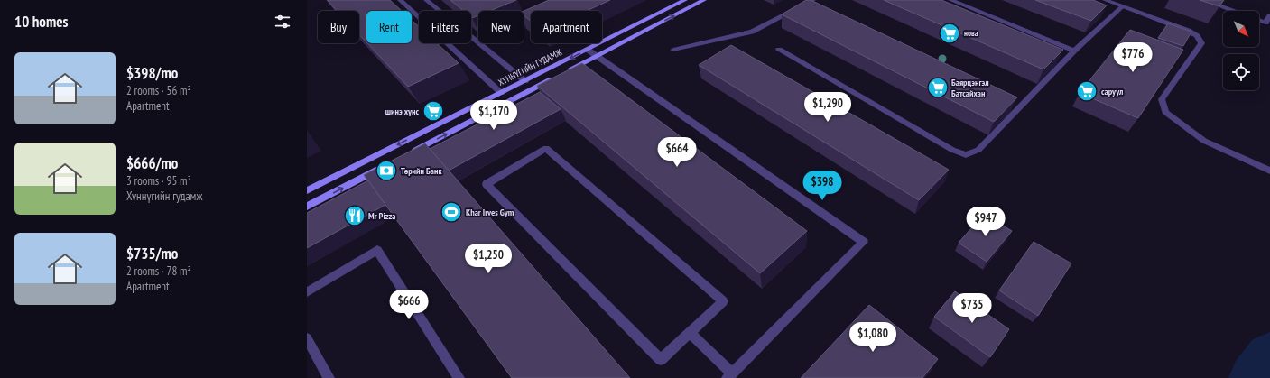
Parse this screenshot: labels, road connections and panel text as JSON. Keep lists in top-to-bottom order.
{
  "streets": {
    "main road": ["ХҮННҮГИЙН ГУДАМЖ"]
  },
  "places": {
    "supermarket": [
      "нова",
      "Баярцэнгэл Батсайхан",
      "саруул",
      "шинэ хүнс"
    ],
    "bank": ["Төрийн Банк"],
    "sports": ["Khar Irves Gym"],
    "restaurant": ["Mr Pizza"]
  },
  "north": "bottom right",
  "page": {
    "heading": "10 homes",
    "chip": [
      "Buy",
      "Rent",
      "Filters",
      "New",
      "Apartment"
    ],
    "price": [
      "$776",
      "$1,290",
      "$1,170",
      "$664",
      "$398",
      "$947",
      "$1,250",
      "$666",
      "$735",
      "$1,080"
    ],
    "list": [
      {
        "name": "$398/mo",
        "note": "2 rooms · 56 m² · Apartment"
      },
      {
        "name": "$666/mo",
        "note": "3 rooms · 95 m² · Хүннүгийн гудамж"
      },
      {
        "name": "$735/mo",
        "note": "2 rooms · 78 m² · Apartment"
      }
    ]
  }
}
